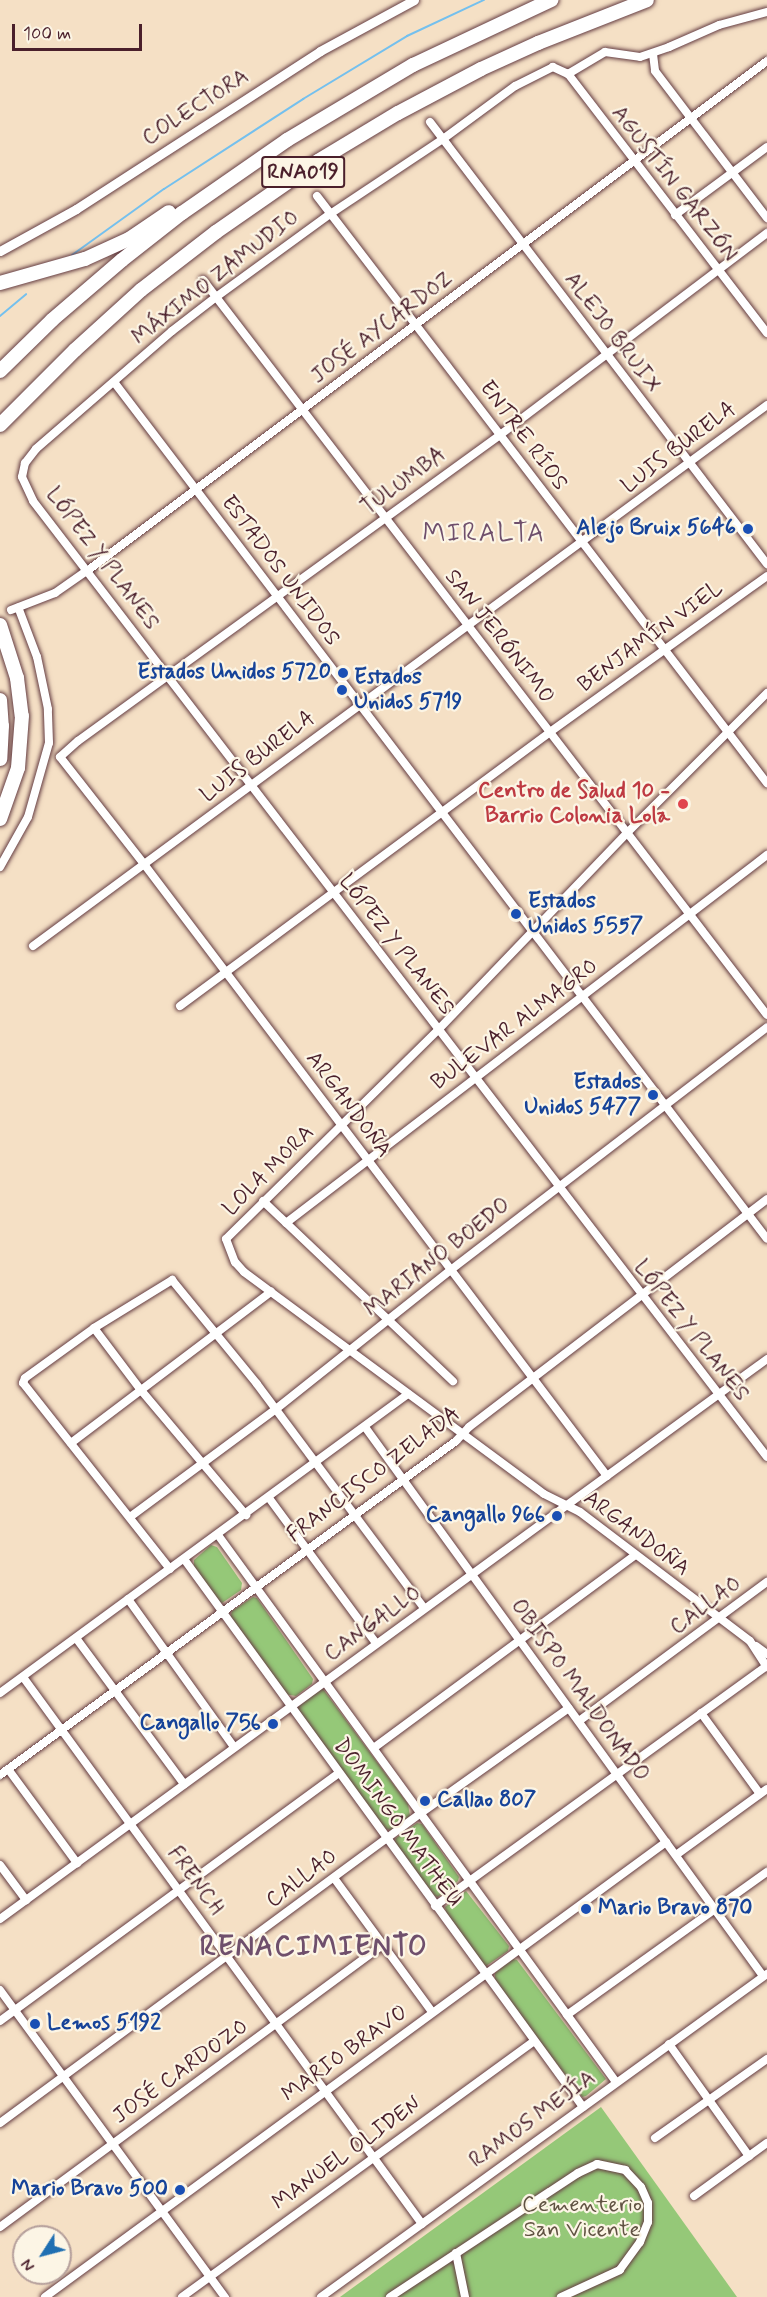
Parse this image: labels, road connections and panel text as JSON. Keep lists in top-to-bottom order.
{
  "streets": {
    "highway": ["RNA019"],
    "street": [
      "COLECTORA",
      "AGUSTÍN GARZÓN",
      "MÁXIMO ZAMUDIO",
      "JOSÉ AYCARDOZ",
      "ALEJO BRUIX",
      "ENTRE RÍOS",
      "LUIS BURELA",
      "TULUMBA",
      "LÓPEZ Y PLANES",
      "ESTADOS UNIDOS",
      "SAN JERÓNIMO",
      "BENJAMÍN VIEL",
      "BULEVAR ALMAGRO",
      "ARGANDOÑA",
      "LOLA MORA",
      "MARIANO BOEDO",
      "FRANCISCO ZELADA",
      "CALLAO",
      "CANGALLO",
      "OBISPO MALDONADO",
      "DOMINGO MATHEU",
      "FRENCH",
      "MARIO BRAVO",
      "JOSÉ CARDOZO",
      "RAMOS MEJÍA",
      "MANUEL OLIDEN"
    ]
  },
  "crossings": [
    ["AGUSTÍN GARZÓN", "MÁXIMO ZAMUDIO"],
    ["AGUSTÍN GARZÓN", "JOSÉ AYCARDOZ"],
    ["AGUSTÍN GARZÓN", "TULUMBA"],
    ["MÁXIMO ZAMUDIO", "ALEJO BRUIX"],
    ["MÁXIMO ZAMUDIO", "ENTRE RÍOS"],
    ["MÁXIMO ZAMUDIO", "LÓPEZ Y PLANES"],
    ["MÁXIMO ZAMUDIO", "ESTADOS UNIDOS"],
    ["MÁXIMO ZAMUDIO", "SAN JERÓNIMO"],
    ["JOSÉ AYCARDOZ", "ALEJO BRUIX"],
    ["JOSÉ AYCARDOZ", "ENTRE RÍOS"],
    ["JOSÉ AYCARDOZ", "LÓPEZ Y PLANES"],
    ["JOSÉ AYCARDOZ", "ESTADOS UNIDOS"],
    ["JOSÉ AYCARDOZ", "SAN JERÓNIMO"],
    ["ALEJO BRUIX", "LUIS BURELA"],
    ["ALEJO BRUIX", "TULUMBA"],
    ["ENTRE RÍOS", "LUIS BURELA"],
    ["ENTRE RÍOS", "TULUMBA"],
    ["ENTRE RÍOS", "BENJAMÍN VIEL"],
    ["ENTRE RÍOS", "LOLA MORA"],
    ["LUIS BURELA", "LÓPEZ Y PLANES"],
    ["LUIS BURELA", "ESTADOS UNIDOS"],
    ["LUIS BURELA", "SAN JERÓNIMO"],
    ["LUIS BURELA", "ARGANDOÑA"],
    ["TULUMBA", "LÓPEZ Y PLANES"],
    ["TULUMBA", "ESTADOS UNIDOS"],
    ["TULUMBA", "SAN JERÓNIMO"],
    ["TULUMBA", "ARGANDOÑA"],
    ["LÓPEZ Y PLANES", "BENJAMÍN VIEL"],
    ["LÓPEZ Y PLANES", "BULEVAR ALMAGRO"],
    ["LÓPEZ Y PLANES", "LOLA MORA"],
    ["LÓPEZ Y PLANES", "MARIANO BOEDO"],
    ["LÓPEZ Y PLANES", "FRANCISCO ZELADA"],
    ["LÓPEZ Y PLANES", "CANGALLO"],
    ["ESTADOS UNIDOS", "BENJAMÍN VIEL"],
    ["ESTADOS UNIDOS", "BULEVAR ALMAGRO"],
    ["ESTADOS UNIDOS", "LOLA MORA"],
    ["ESTADOS UNIDOS", "MARIANO BOEDO"],
    ["ESTADOS UNIDOS", "FRANCISCO ZELADA"],
    ["SAN JERÓNIMO", "BENJAMÍN VIEL"],
    ["SAN JERÓNIMO", "BULEVAR ALMAGRO"],
    ["SAN JERÓNIMO", "LOLA MORA"],
    ["BENJAMÍN VIEL", "ARGANDOÑA"],
    ["BULEVAR ALMAGRO", "ARGANDOÑA"],
    ["ARGANDOÑA", "LOLA MORA"],
    ["ARGANDOÑA", "MARIANO BOEDO"],
    ["ARGANDOÑA", "FRANCISCO ZELADA"],
    ["ARGANDOÑA", "CALLAO"],
    ["ARGANDOÑA", "CANGALLO"],
    ["FRANCISCO ZELADA", "OBISPO MALDONADO"],
    ["FRANCISCO ZELADA", "DOMINGO MATHEU"],
    ["FRANCISCO ZELADA", "FRENCH"],
    ["CALLAO", "OBISPO MALDONADO"],
    ["CALLAO", "DOMINGO MATHEU"],
    ["CALLAO", "FRENCH"],
    ["CANGALLO", "OBISPO MALDONADO"],
    ["CANGALLO", "DOMINGO MATHEU"],
    ["CANGALLO", "FRENCH"],
    ["OBISPO MALDONADO", "MARIO BRAVO"],
    ["OBISPO MALDONADO", "RAMOS MEJÍA"],
    ["DOMINGO MATHEU", "MARIO BRAVO"],
    ["DOMINGO MATHEU", "RAMOS MEJÍA"],
    ["DOMINGO MATHEU", "MANUEL OLIDEN"],
    ["FRENCH", "MARIO BRAVO"],
    ["FRENCH", "JOSÉ CARDOZO"],
    ["FRENCH", "RAMOS MEJÍA"],
    ["FRENCH", "MANUEL OLIDEN"]
  ],
  "districts": ["MIRALTA", "RENACIMIENTO"],
  "parks": ["Cementerio San Vicente"],
  "places": [
    "Alejo Bruix 5646",
    "Estados Unidos 5720",
    "Estados Unidos 5719",
    "Centro de Salud 10 - Barrio Colonia Lola",
    "Estados Unidos 5557",
    "Estados Unidos 5477",
    "Cangallo 966",
    "Cangallo 756",
    "Callao 807",
    "Mario Bravo 870",
    "Lemos 5192",
    "Mario Bravo 500"
  ],
  "scale_bar": "100 m",
  "north": "bottom left"
}
